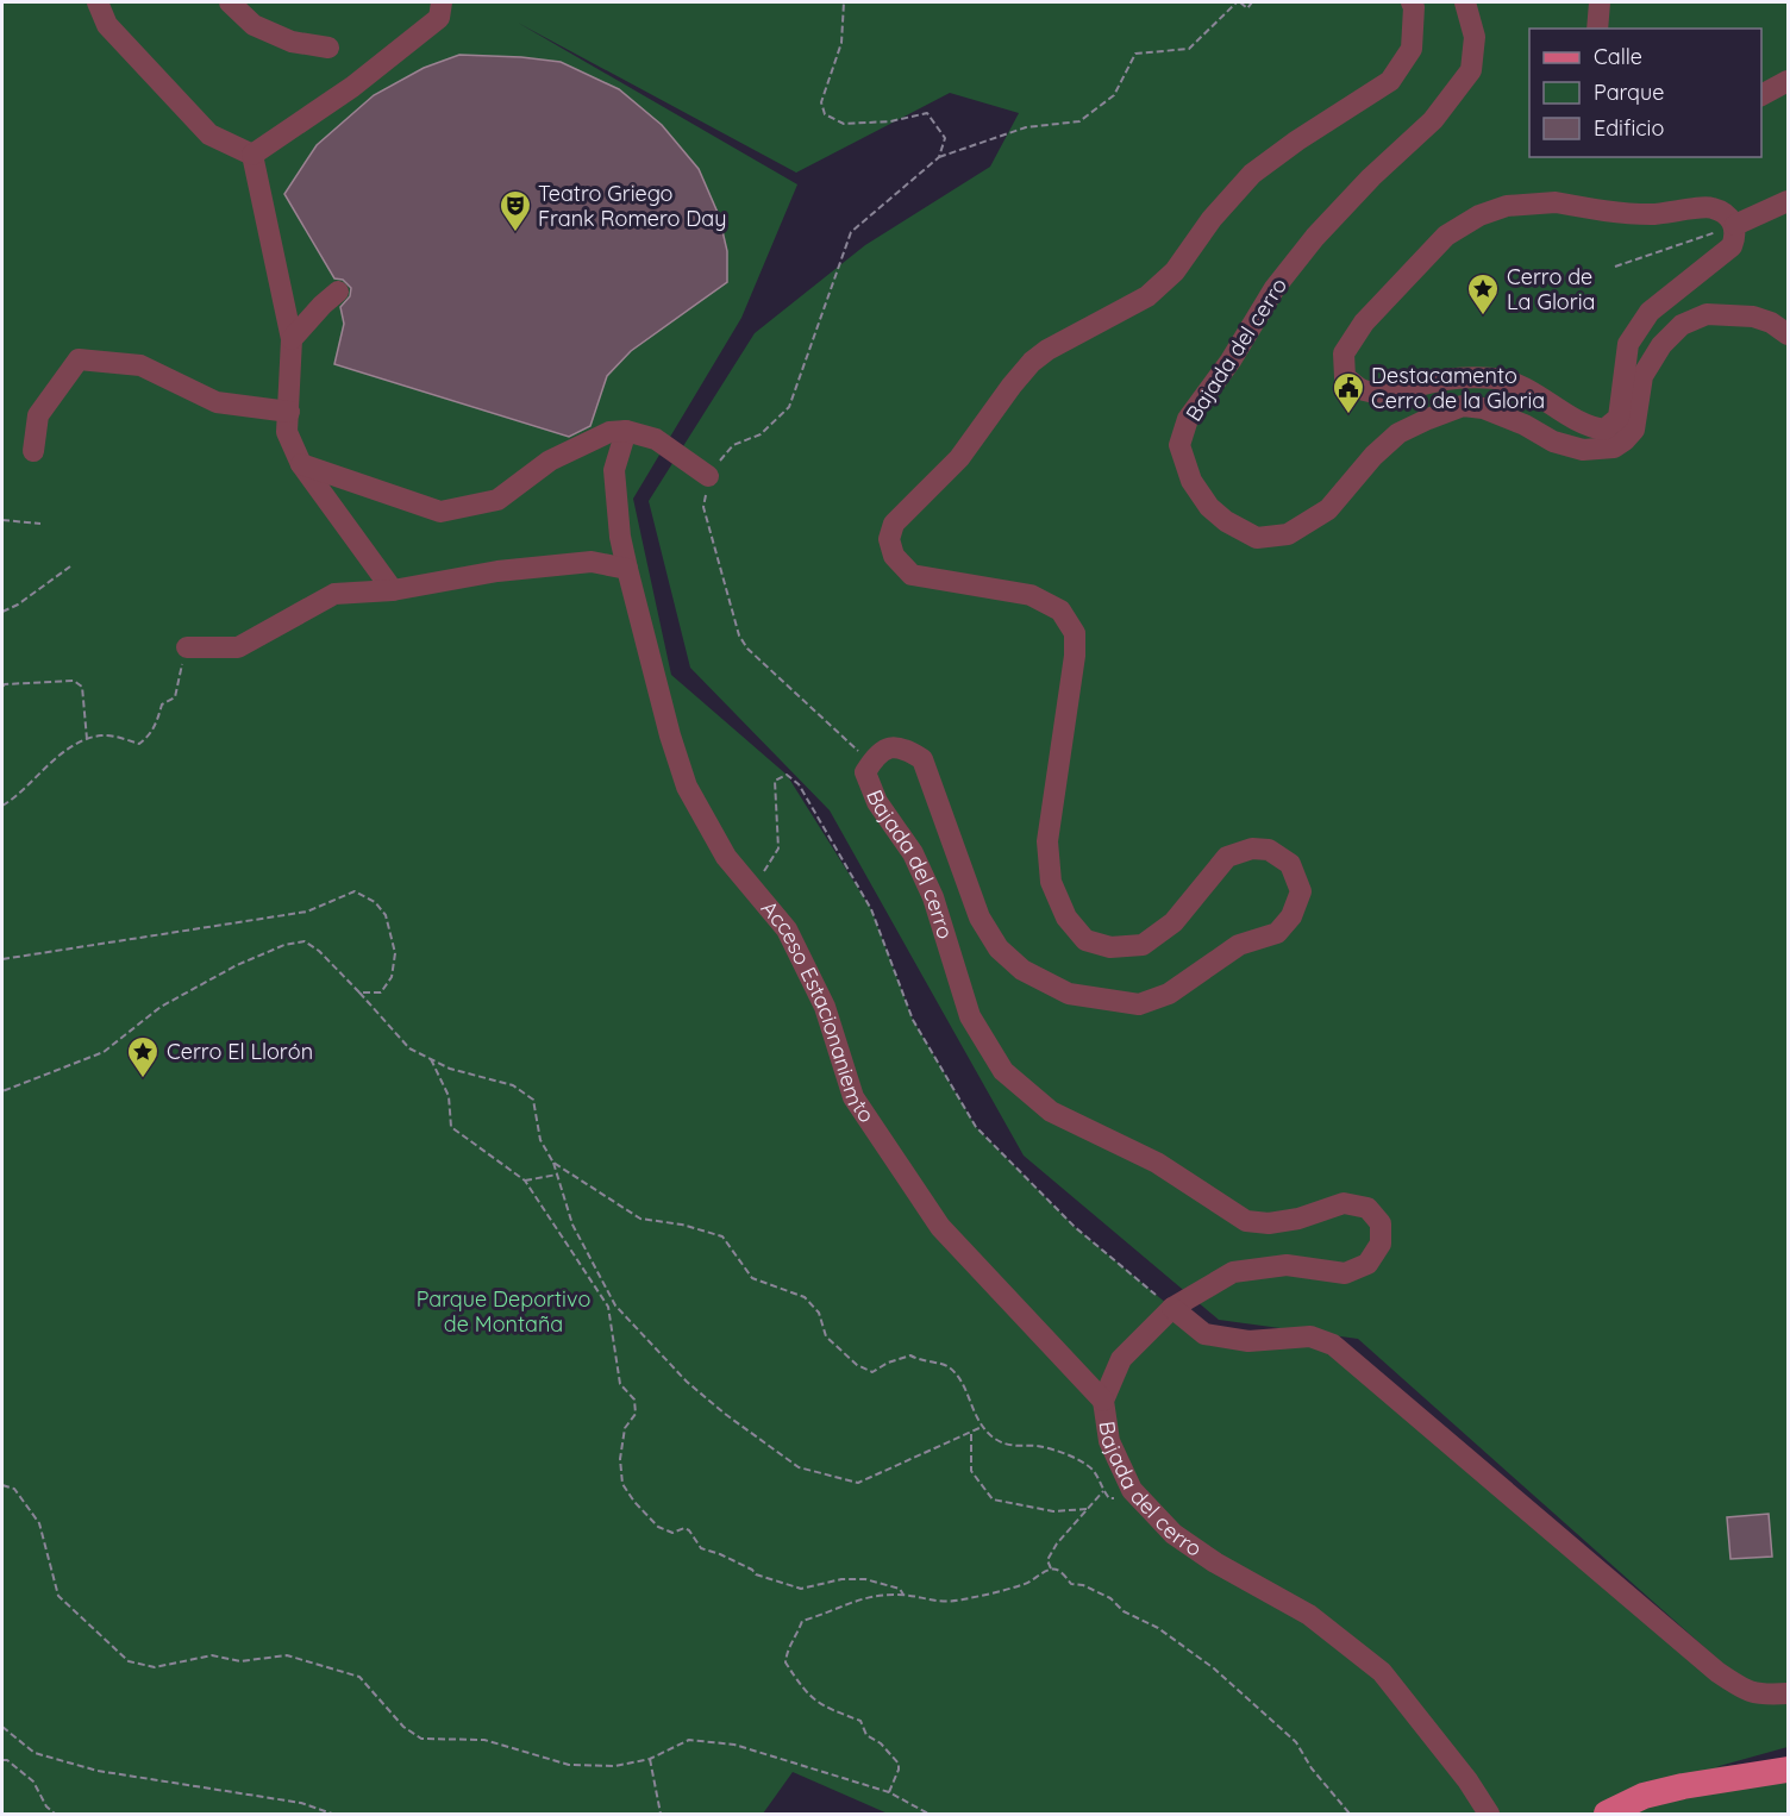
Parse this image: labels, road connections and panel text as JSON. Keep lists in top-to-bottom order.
{
  "streets": {
    "street": ["Bajada del cerro", "Acceso Estacionaniemto"]
  },
  "crossings": [
    ["Bajada del cerro", "Acceso Estacionaniemto"]
  ],
  "parks": ["Parque Deportivo de Montaña"],
  "places": {
    "theatre": ["Teatro Griego Frank Romero Day"],
    "place": ["Cerro de La Gloria", "Cerro El Llorón"],
    "public building": ["Destacamento Cerro de la Gloria"]
  },
  "legend": ["Calle", "Parque", "Edificio"]
}
